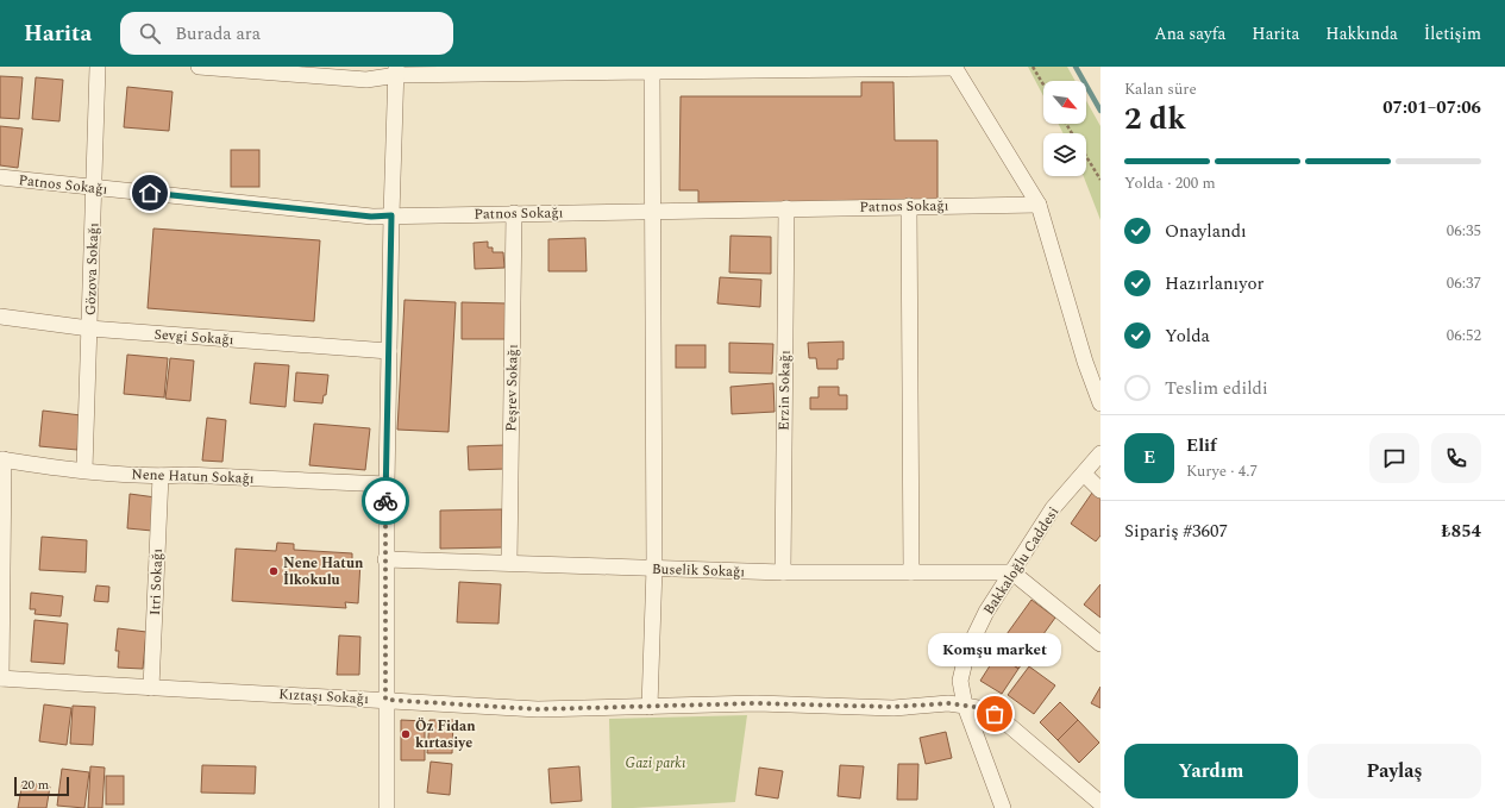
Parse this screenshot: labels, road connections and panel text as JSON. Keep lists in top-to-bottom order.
{
  "streets": {
    "street": [
      "Patnos Sokağı",
      "Gözova Sokağı",
      "Sevgi Sokağı",
      "Peşrev Sokağı",
      "Erzin Sokağı",
      "Nene Hatun Sokağı",
      "Bakkaloğlu Caddesi",
      "Buselik Sokağı",
      "Itri Sokağı",
      "Kıztaşı Sokağı"
    ]
  },
  "crossings": [
    ["Patnos Sokağı", "Gözova Sokağı"],
    ["Patnos Sokağı", "Peşrev Sokağı"],
    ["Patnos Sokağı", "Erzin Sokağı"],
    ["Gözova Sokağı", "Sevgi Sokağı"],
    ["Gözova Sokağı", "Nene Hatun Sokağı"],
    ["Peşrev Sokağı", "Buselik Sokağı"],
    ["Erzin Sokağı", "Buselik Sokağı"],
    ["Nene Hatun Sokağı", "Itri Sokağı"],
    ["Bakkaloğlu Caddesi", "Buselik Sokağı"],
    ["Bakkaloğlu Caddesi", "Kıztaşı Sokağı"],
    ["Itri Sokağı", "Kıztaşı Sokağı"]
  ],
  "parks": ["Gazi parkı"],
  "places": ["Nene Hatun İlkokulu", "Komşu market", "Öz Fidan kırtasiye"],
  "scale_bar": "20 m",
  "north": "bottom right",
  "page": {
    "header": "Harita",
    "search": "Burada ara",
    "nav": [
      "Ana sayfa",
      "Harita",
      "Hakkında",
      "İletişim"
    ],
    "heading": ["2 dk", "Kalan süre", "07:01–07:06"],
    "panel": [
      "Elif",
      "Kurye · 4.7",
      "Sipariş #3607",
      "₺854"
    ],
    "bar": "Yolda · 200 m",
    "list": [
      ["Onaylandı", "06:35"],
      ["Hazırlanıyor", "06:37"],
      ["Yolda", "06:52"],
      "Teslim edildi"
    ],
    "round": "E",
    "bubble": "Komşu market",
    "buttons": ["Yardım", "Paylaş"],
    "scale": "20 m"
  }
}
